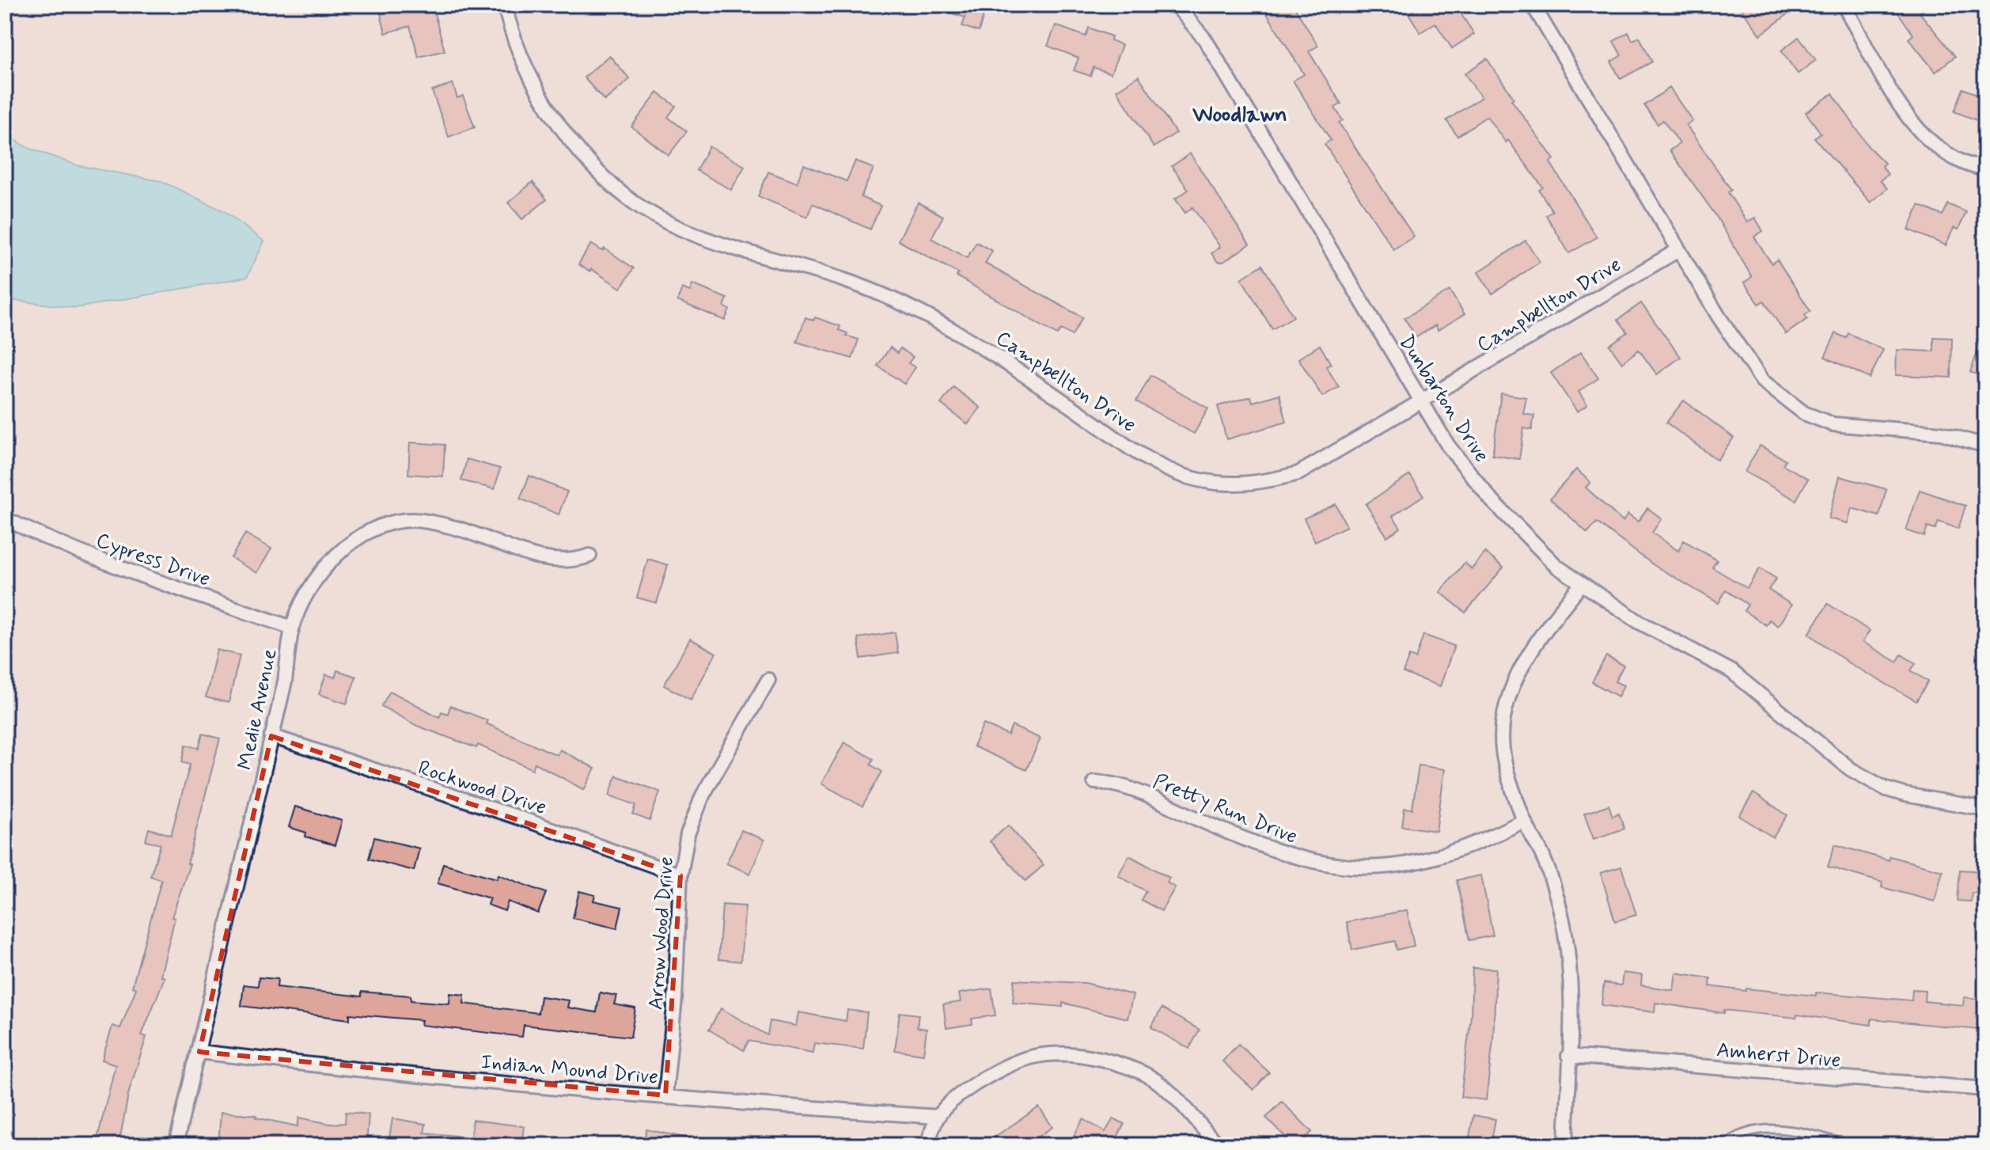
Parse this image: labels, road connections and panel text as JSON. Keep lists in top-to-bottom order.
{
  "streets": {
    "street": [
      "Campbellton Drive",
      "Dunbarton Drive",
      "Cypress Drive",
      "Medie Avenue",
      "Rockwood Drive",
      "Pretty Run Drive",
      "Arrow Wood Drive",
      "Amherst Drive",
      "Indian Mound Drive"
    ]
  },
  "crossings": [
    ["Campbellton Drive", "Dunbarton Drive"],
    ["Cypress Drive", "Medie Avenue"],
    ["Medie Avenue", "Rockwood Drive"],
    ["Medie Avenue", "Indian Mound Drive"],
    ["Rockwood Drive", "Arrow Wood Drive"],
    ["Arrow Wood Drive", "Indian Mound Drive"]
  ],
  "districts": ["Woodlawn"]
}
